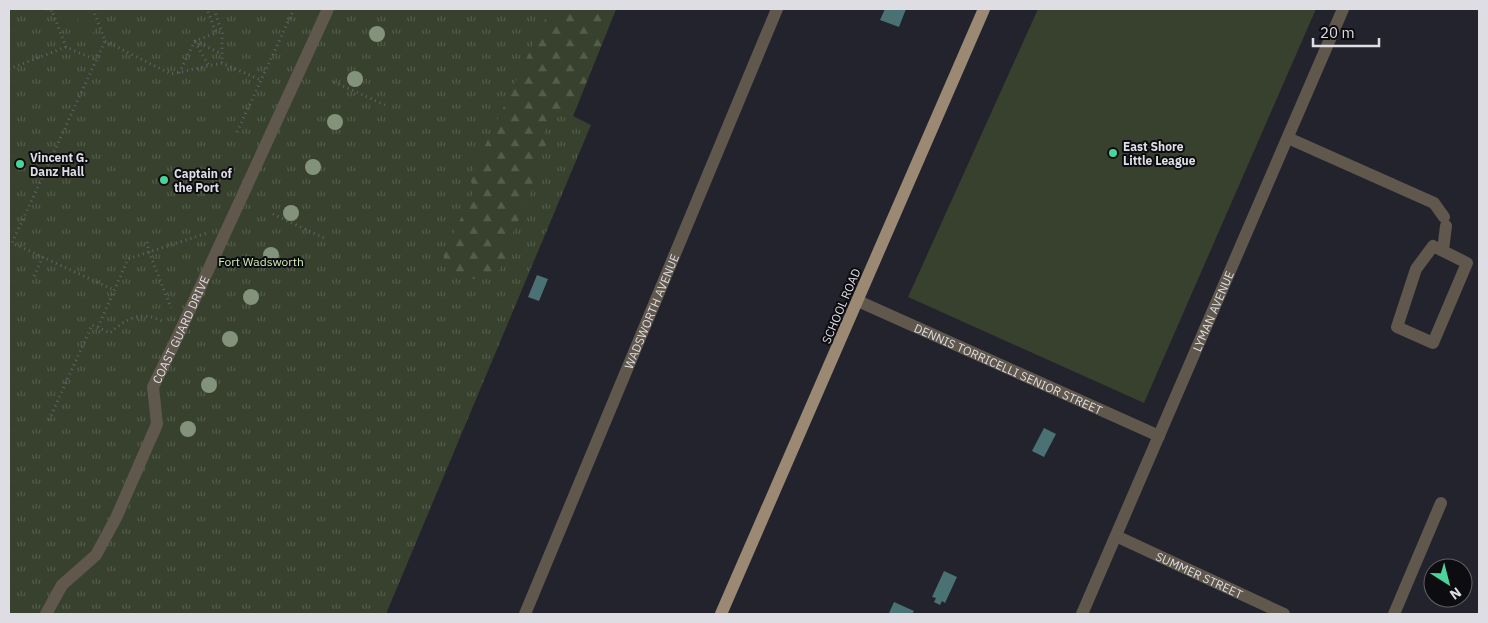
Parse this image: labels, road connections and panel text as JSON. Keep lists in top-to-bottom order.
{
  "streets": {
    "main road": ["SCHOOL ROAD"],
    "street": [
      "WADSWORTH AVENUE",
      "LYMAN AVENUE",
      "COAST GUARD DRIVE",
      "DENNIS TORRICELLI SENIOR STREET",
      "SUMMER STREET"
    ]
  },
  "crossings": [
    ["SCHOOL ROAD", "DENNIS TORRICELLI SENIOR STREET"],
    ["LYMAN AVENUE", "DENNIS TORRICELLI SENIOR STREET"],
    ["LYMAN AVENUE", "SUMMER STREET"]
  ],
  "parks": ["Fort Wadsworth"],
  "places": ["East Shore Little League", "Vincent G. Danz Hall", "Captain of the Port"],
  "scale_bar": "20 m",
  "north": "bottom right"
}
